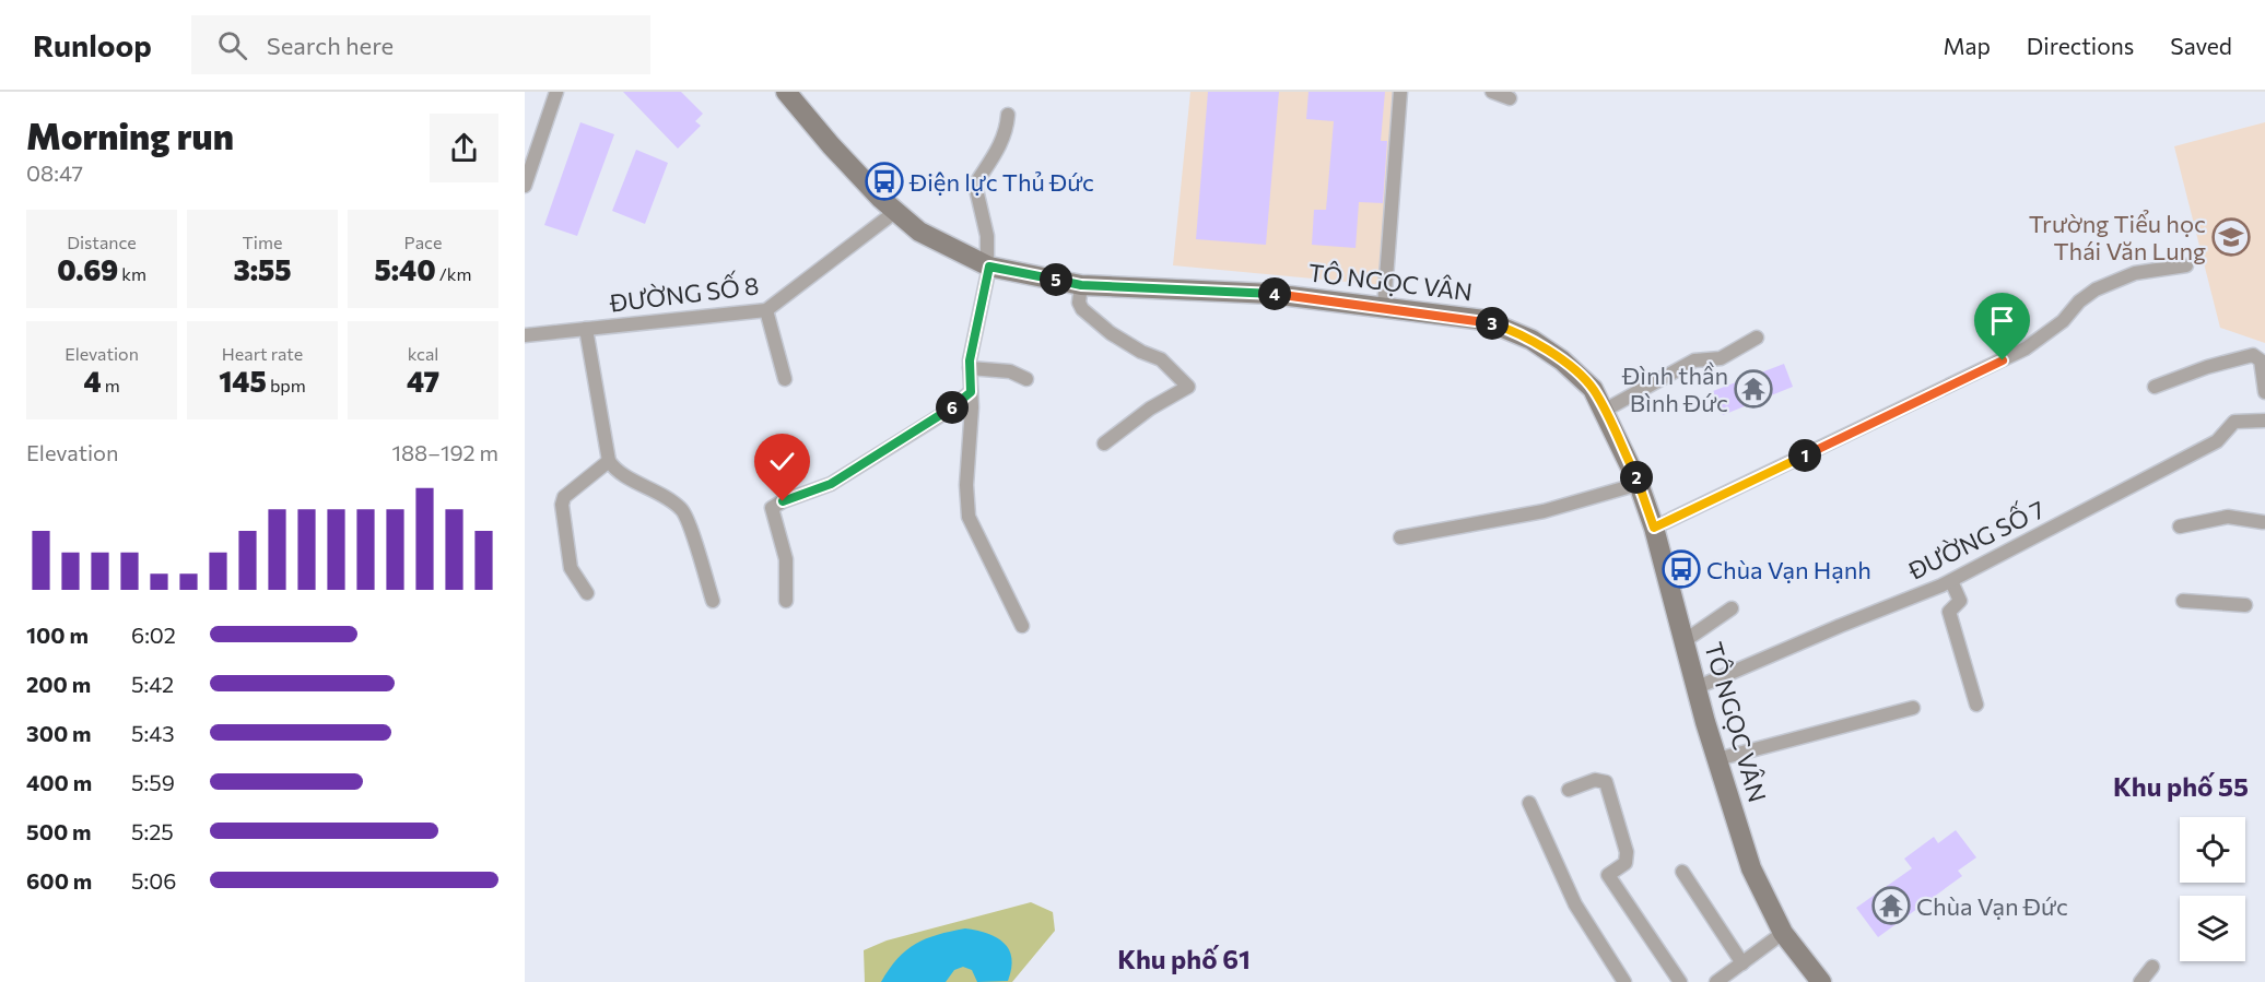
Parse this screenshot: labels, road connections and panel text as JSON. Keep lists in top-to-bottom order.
{
  "streets": {
    "main road": ["TÔ NGỌC VÂN"],
    "street": ["ĐƯỜNG SỐ 8", "ĐƯỜNG SỐ 7"]
  },
  "crossings": [
    ["TÔ NGỌC VÂN", "ĐƯỜNG SỐ 8"],
    ["TÔ NGỌC VÂN", "ĐƯỜNG SỐ 7"]
  ],
  "districts": ["Khu phố 55", "Khu phố 61"],
  "places": {
    "bus stop": ["Điện lực Thủ Đức", "Chùa Vạn Hạnh"],
    "school or university": ["Trường Tiểu học Thái Văn Lung"],
    "temple": ["Đình thần Bình Đức", "Chùa Vạn Đức"]
  },
  "page": {
    "header": "Runloop",
    "search": "Search here",
    "nav": ["Map", "Directions", "Saved"],
    "heading": ["Morning run", "08:47"],
    "stats": [
      ["Distance", "0.69 km"],
      ["Time", "3:55"],
      ["Pace", "5:40 /km"],
      ["Elevation", "4 m"],
      ["Heart rate", "145 bpm"],
      ["kcal", "47"]
    ],
    "pins": [
      "5",
      "4",
      "3",
      "6",
      "1",
      "2"
    ],
    "chart": ["Elevation", "188–192 m"],
    "list": [
      {
        "name": "100 m",
        "note": "6:02"
      },
      {
        "name": "200 m",
        "note": "5:42"
      },
      {
        "name": "300 m",
        "note": "5:43"
      },
      {
        "name": "400 m",
        "note": "5:59"
      },
      {
        "name": "500 m",
        "note": "5:25"
      },
      {
        "name": "600 m",
        "note": "5:06"
      }
    ]
  }
}
